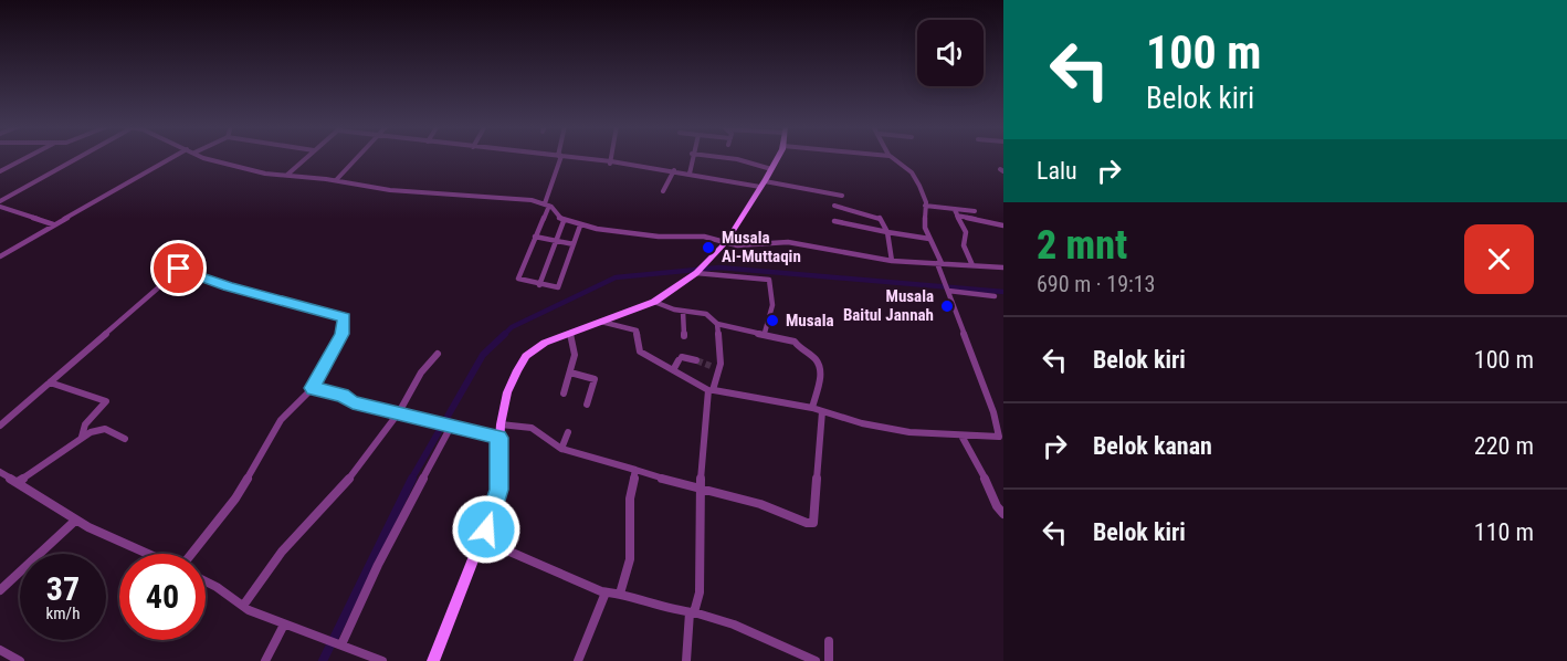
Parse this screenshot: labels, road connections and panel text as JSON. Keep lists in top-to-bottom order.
{
  "places": ["Musala Al-Muttaqin", "Musala Baitul Jannah", "Musala"],
  "page": {
    "turn": ["100 m", "Belok kiri"],
    "then": "Lalu",
    "heading": ["2 mnt", "690 m · 19:13"],
    "list": [
      {
        "name": "Belok kiri",
        "value": "100 m"
      },
      {
        "name": "Belok kanan",
        "value": "220 m"
      },
      {
        "name": "Belok kiri",
        "value": "110 m"
      }
    ],
    "speed": "37 km/h",
    "limit": "40"
  }
}
